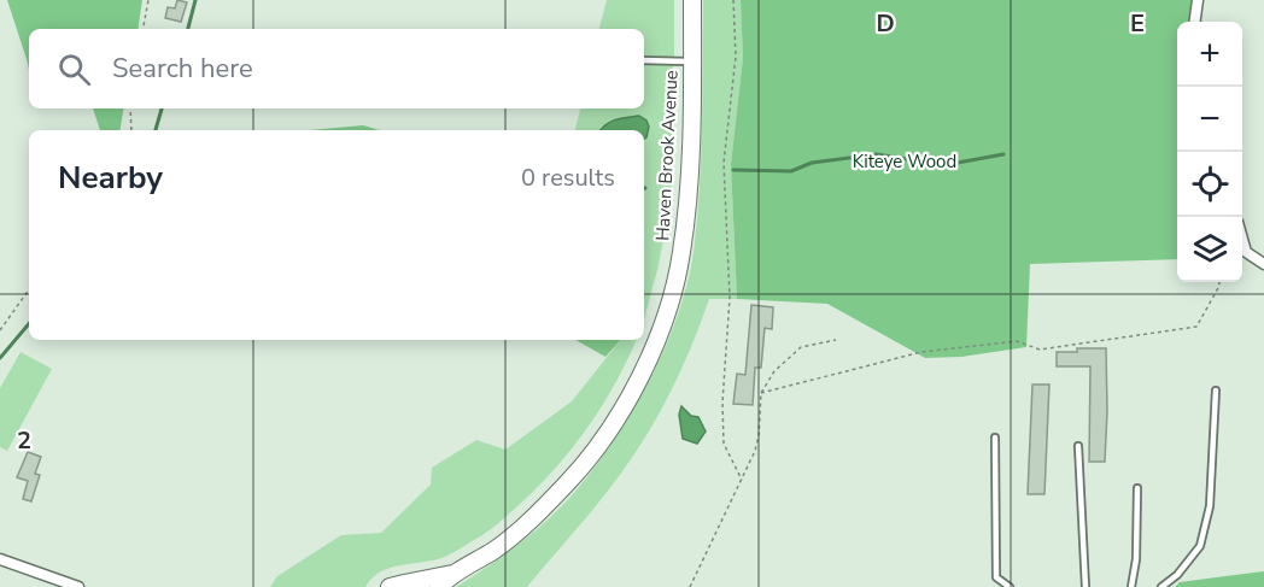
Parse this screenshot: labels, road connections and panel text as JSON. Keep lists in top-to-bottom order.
{
  "streets": {
    "main road": ["Haven Brook Avenue"]
  },
  "parks": ["Kiteye Wood"],
  "page": {
    "map_buttons": ["+", "−"],
    "search": "Search here",
    "heading": ["Nearby", "0 results"]
  },
  "grid": {
    "columns": ["D", "E"],
    "rows": ["2"]
  }
}
